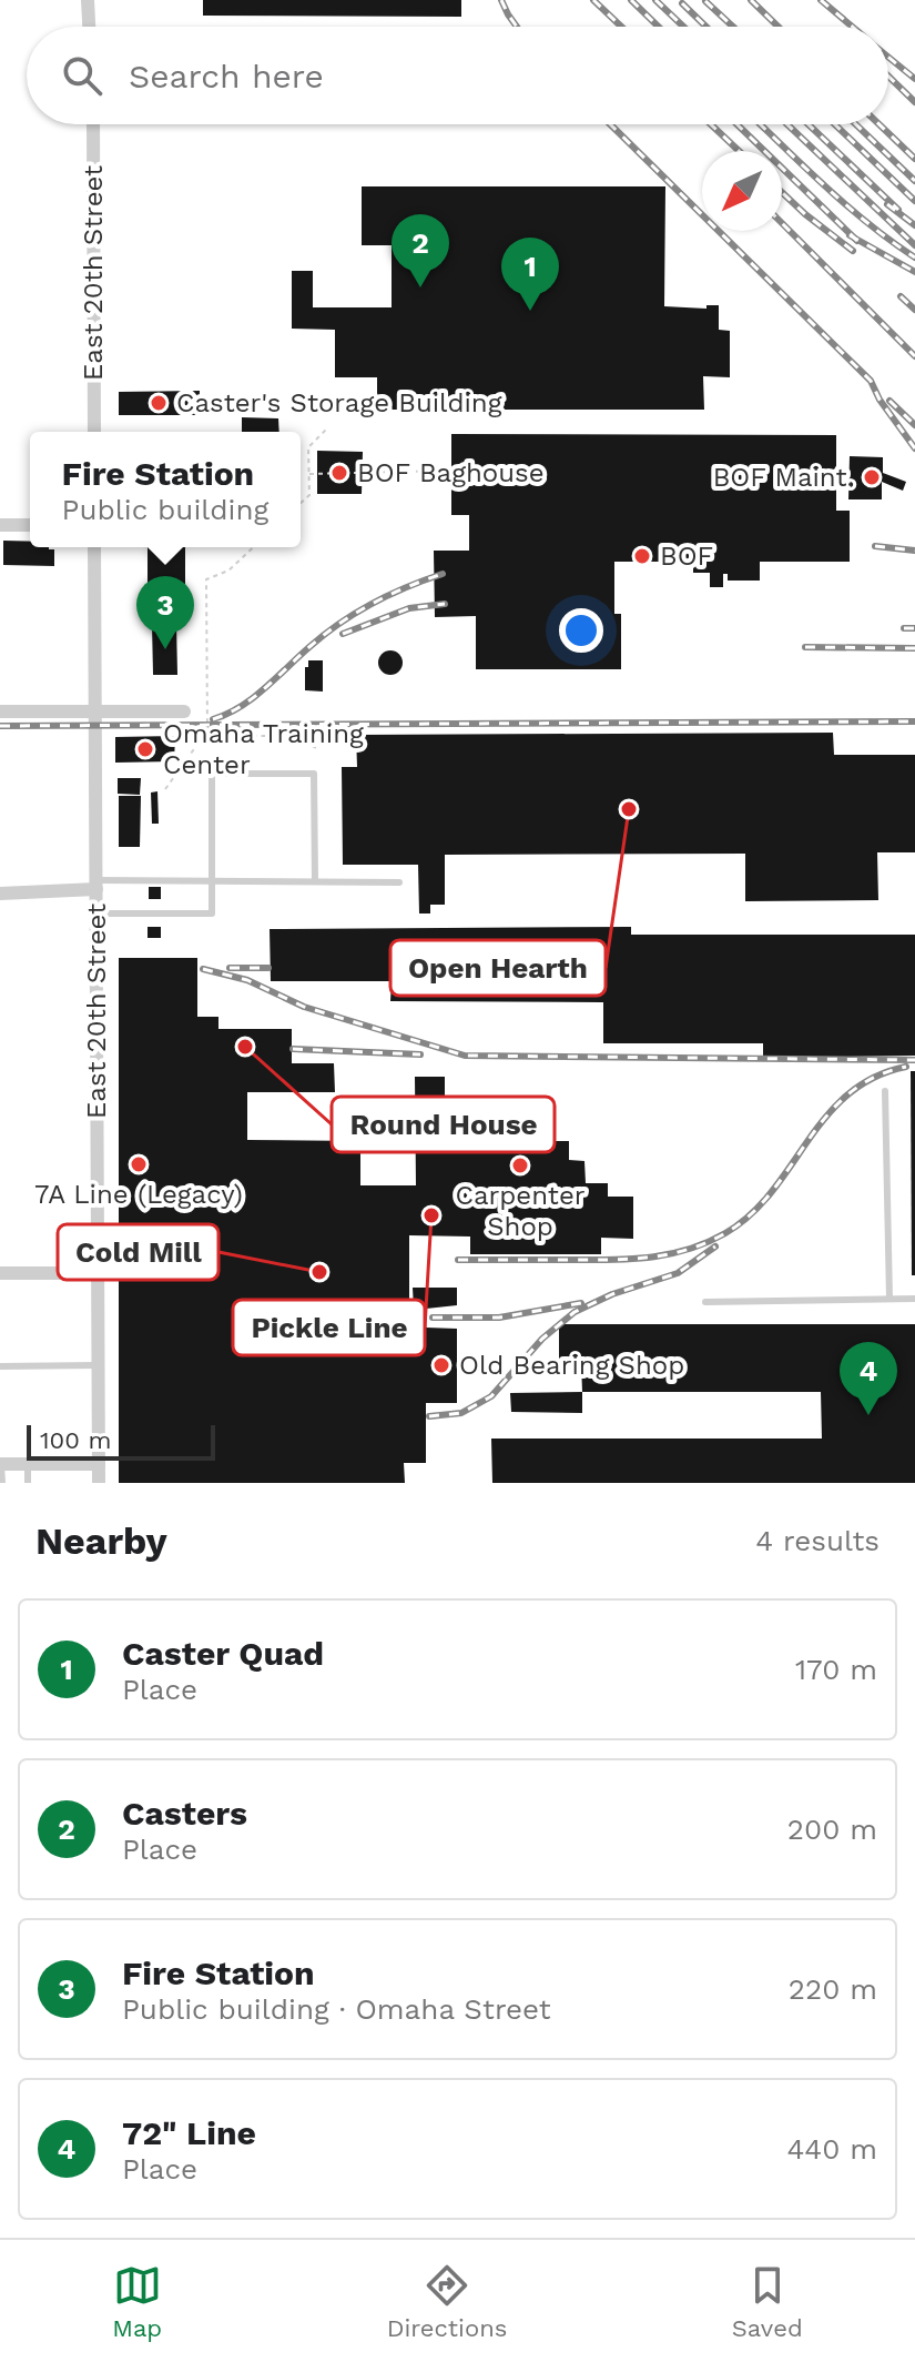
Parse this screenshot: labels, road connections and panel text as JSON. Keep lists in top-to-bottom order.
{
  "streets": {
    "street": ["East 20th Street"]
  },
  "places": [
    "Caster's Storage Building",
    "BOF Baghouse",
    "BOF Maint.",
    "BOF",
    "Omaha Training Center",
    "Open Hearth",
    "Round House",
    "7A Line (Legacy)",
    "Carpenter Shop",
    "Pickle Line",
    "Cold Mill",
    "Old Bearing Shop"
  ],
  "scale_bar": "100 m",
  "north": "bottom left",
  "page": {
    "search": "Search here",
    "pins": [
      "2",
      "1",
      "3",
      "4"
    ],
    "popup": ["Fire Station", "Public building"],
    "scale": "100 m",
    "heading": ["Nearby", "4 results"],
    "list": [
      {
        "mark": "1",
        "name": "Caster Quad",
        "note": "Place",
        "value": "170 m"
      },
      {
        "mark": "2",
        "name": "Casters",
        "note": "Place",
        "value": "200 m"
      },
      {
        "mark": "3",
        "name": "Fire Station",
        "note": "Public building · Omaha Street",
        "value": "220 m"
      },
      {
        "mark": "4",
        "name": "72\" Line",
        "note": "Place",
        "value": "440 m"
      }
    ],
    "nav": ["Map", "Directions", "Saved"]
  }
}
